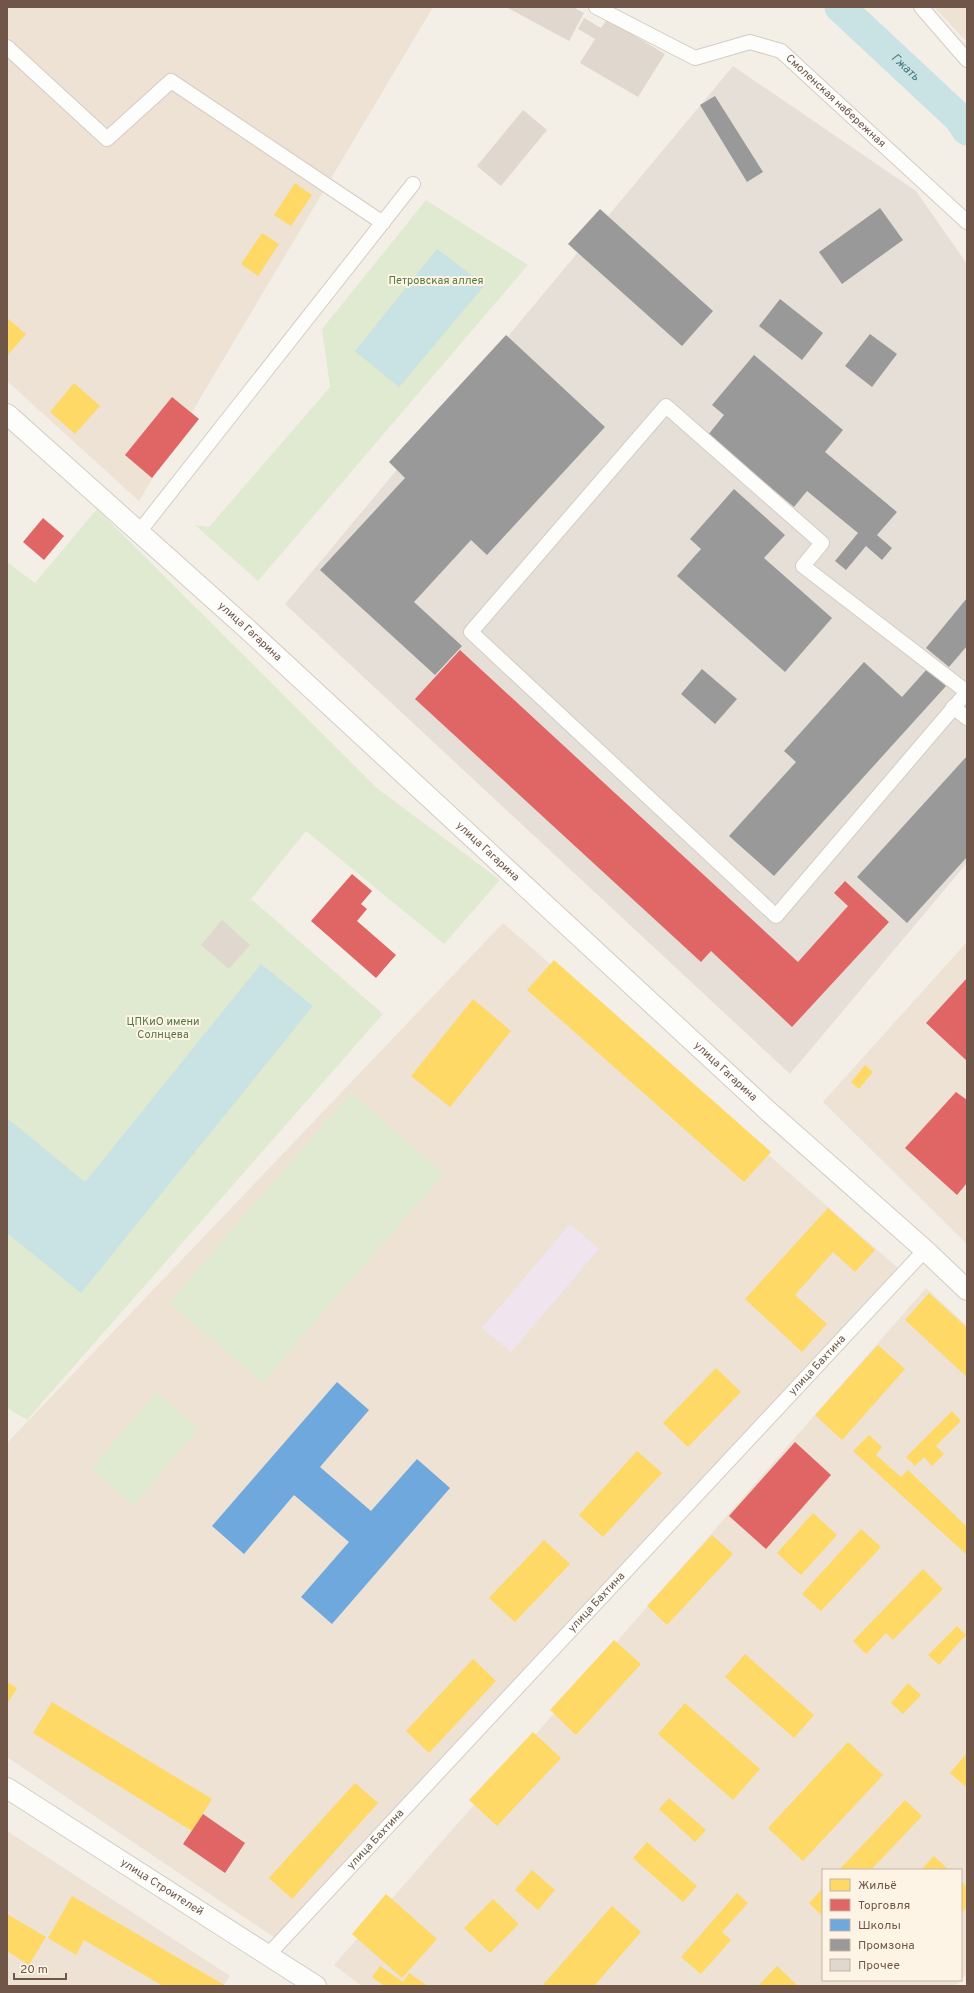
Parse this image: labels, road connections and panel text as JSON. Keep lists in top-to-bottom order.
{
  "streets": {
    "main road": ["улица Гагарина", "улица Строителей"],
    "street": ["Смоленская набережная", "улица Бахтина"]
  },
  "crossings": [
    ["улица Гагарина", "улица Бахтина"],
    ["улица Бахтина", "улица Строителей"]
  ],
  "water": ["Гжать"],
  "parks": ["Петровская аллея", "ЦПКиО имени Солнцева"],
  "legend": [
    "Жильё",
    "Торговля",
    "Школы",
    "Промзона",
    "Прочее"
  ],
  "scale_bar": "20 m"
}
